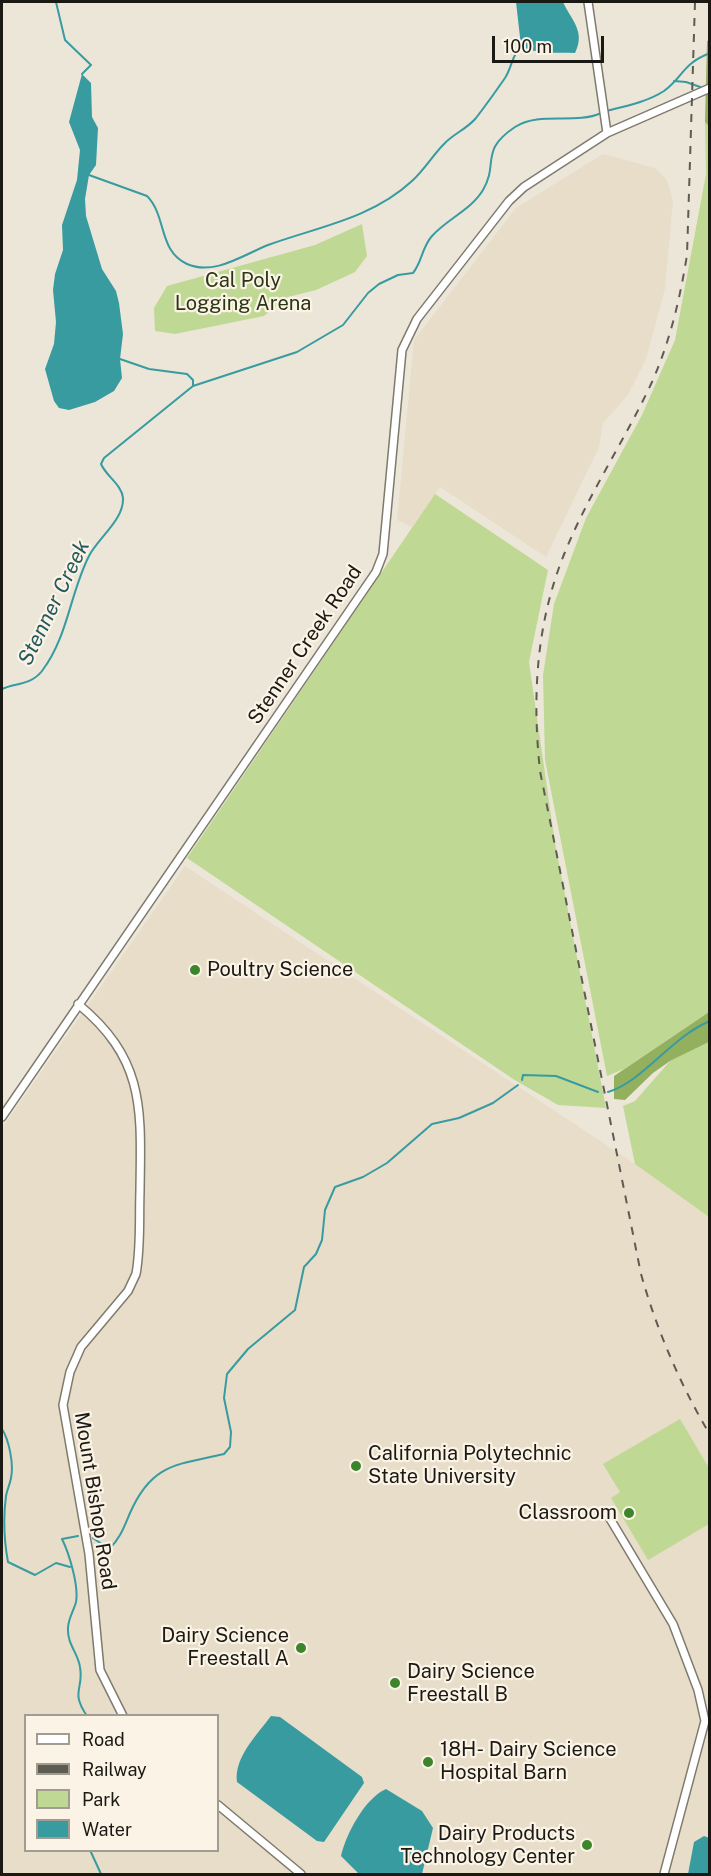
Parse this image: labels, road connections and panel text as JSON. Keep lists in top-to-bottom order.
{
  "streets": {
    "street": ["Stenner Creek Road", "Mount Bishop Road"]
  },
  "crossings": [
    ["Stenner Creek Road", "Mount Bishop Road"]
  ],
  "water": ["Stenner Creek"],
  "parks": ["Cal Poly Logging Arena"],
  "places": [
    "Poultry Science",
    "California Polytechnic State University",
    "Classroom",
    "Dairy Science Freestall A",
    "Dairy Science Freestall B",
    "18H- Dairy Science Hospital Barn",
    "Dairy Products Technology Center"
  ],
  "legend": [
    "Road",
    "Railway",
    "Park",
    "Water"
  ],
  "scale_bar": "100 m"
}
